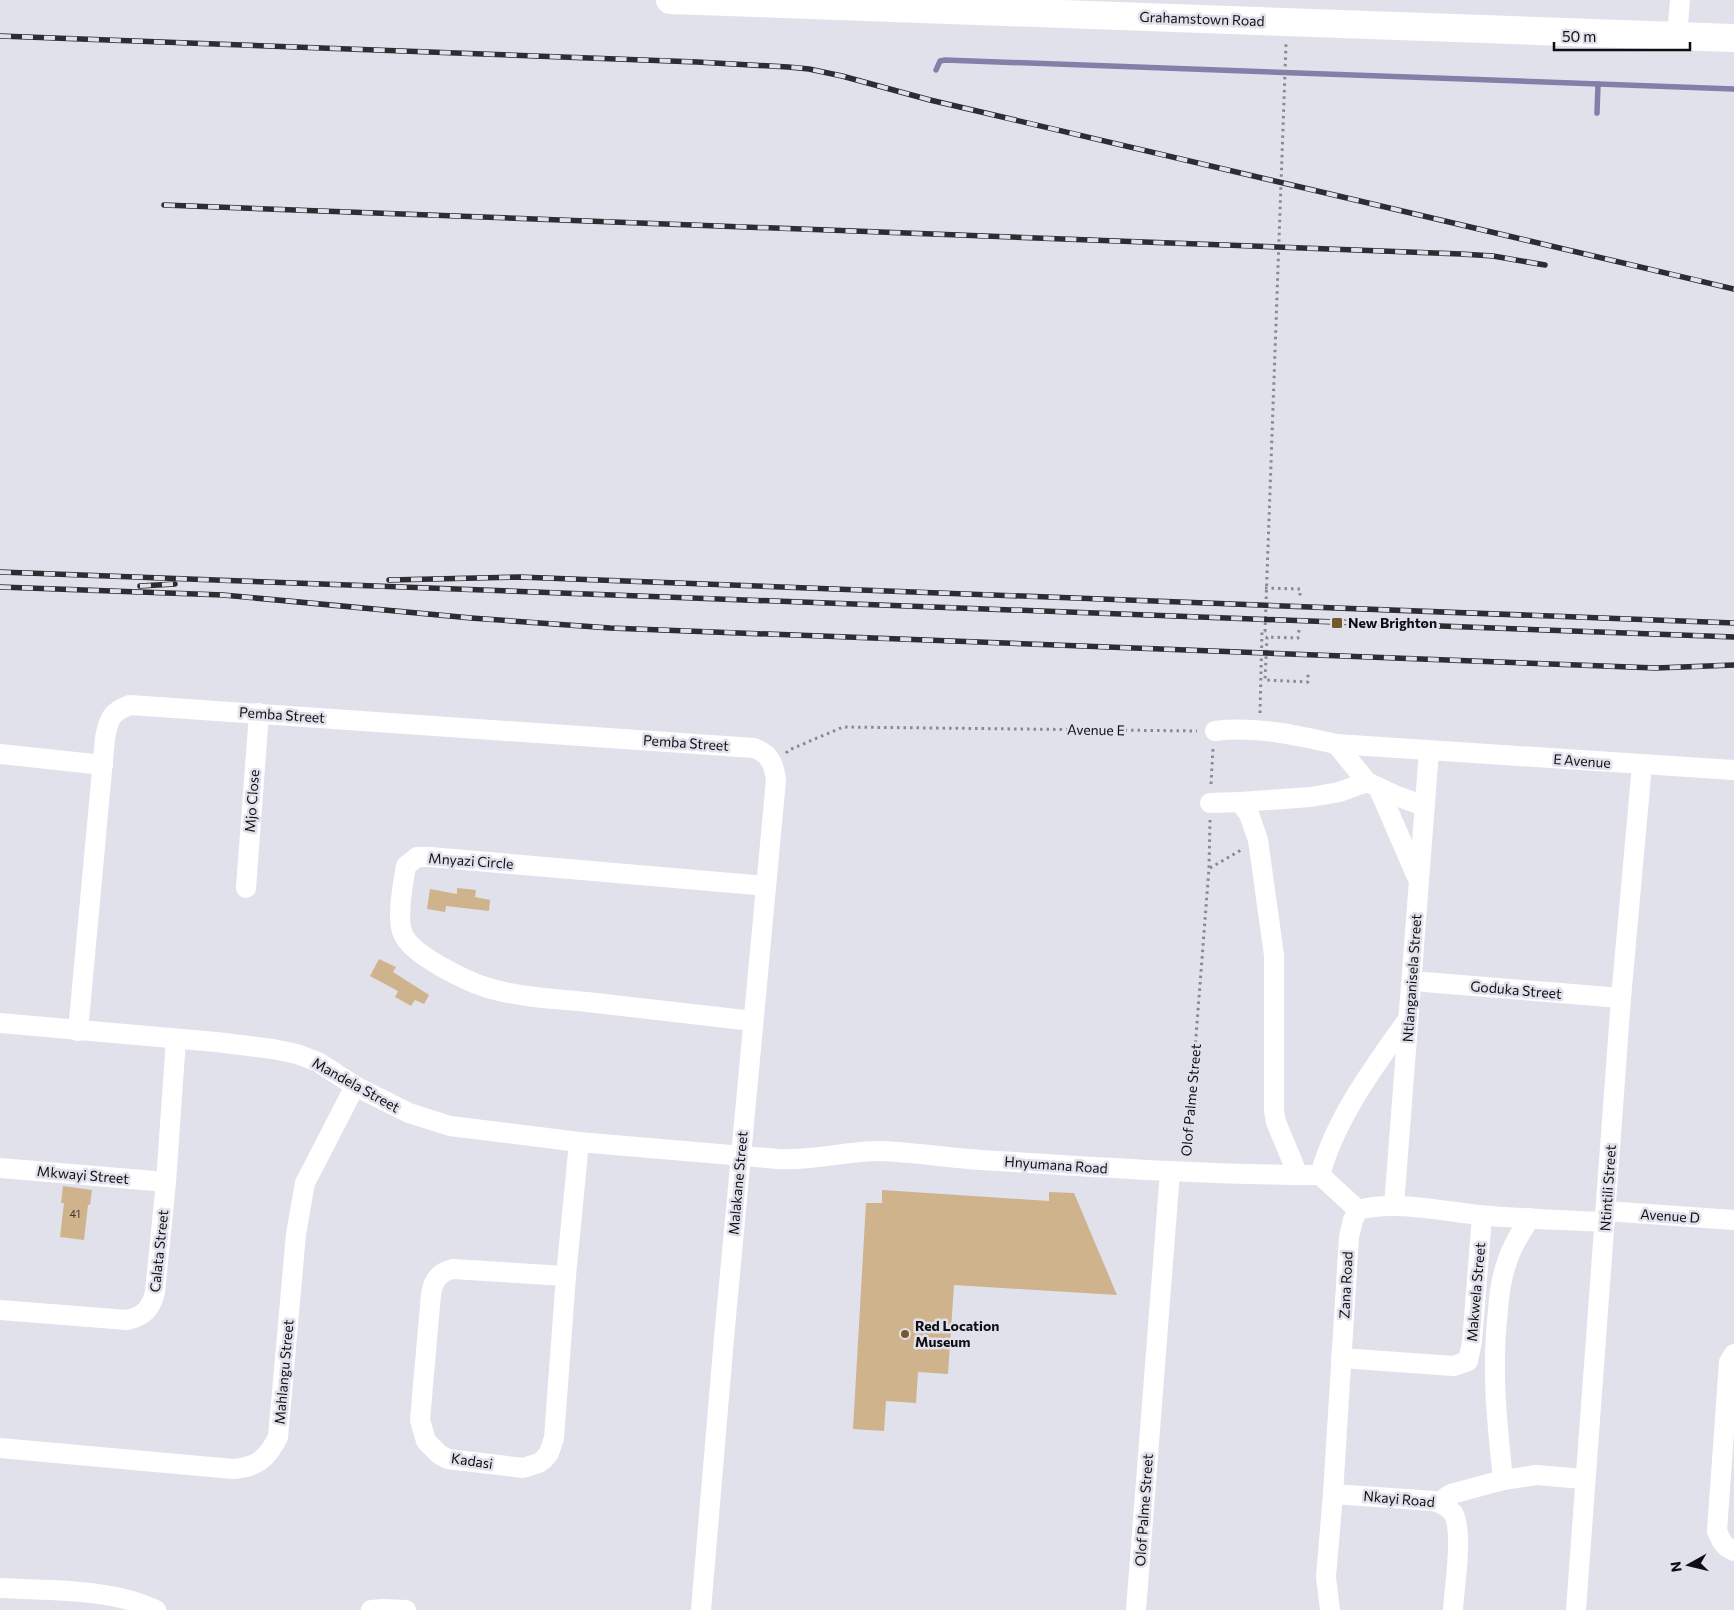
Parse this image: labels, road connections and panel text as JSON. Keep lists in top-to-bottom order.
{
  "streets": {
    "main road": ["Grahamstown Road"],
    "street": [
      "Pemba Street",
      "E Avenue",
      "Mjo Close",
      "Mnyazi Circle",
      "Ntlanganisela Street",
      "Goduka Street",
      "Mandela Street",
      "Olof Palme Street",
      "Hnyumana Road",
      "Mkwayi Street",
      "Malakane Street",
      "Ntintili Street",
      "Avenue D",
      "Calata Street",
      "Zana Road",
      "Makwela Street",
      "Mahlangu Street",
      "Kadasi",
      "Nkayi Road"
    ],
    "path": ["Avenue E"]
  },
  "crossings": [
    ["Pemba Street", "Avenue E"],
    ["Pemba Street", "Mjo Close"],
    ["Pemba Street", "Mandela Street"],
    ["Pemba Street", "Malakane Street"],
    ["Avenue E", "Olof Palme Street"],
    ["Avenue E", "Malakane Street"],
    ["E Avenue", "Ntlanganisela Street"],
    ["E Avenue", "Ntintili Street"],
    ["Mnyazi Circle", "Malakane Street"],
    ["Ntlanganisela Street", "Goduka Street"],
    ["Goduka Street", "Ntintili Street"],
    ["Mandela Street", "Hnyumana Road"],
    ["Mandela Street", "Malakane Street"],
    ["Mandela Street", "Calata Street"],
    ["Mandela Street", "Mahlangu Street"],
    ["Mandela Street", "Kadasi"],
    ["Olof Palme Street", "Hnyumana Road"],
    ["Hnyumana Road", "Malakane Street"],
    ["Mkwayi Street", "Calata Street"],
    ["Ntintili Street", "Avenue D"],
    ["Zana Road", "Makwela Street"],
    ["Zana Road", "Nkayi Road"]
  ],
  "places": {
    "transit": ["New Brighton"],
    "other": ["Red Location Museum"]
  },
  "house_numbers": ["41"],
  "scale_bar": "50 m",
  "north": "left"
}
